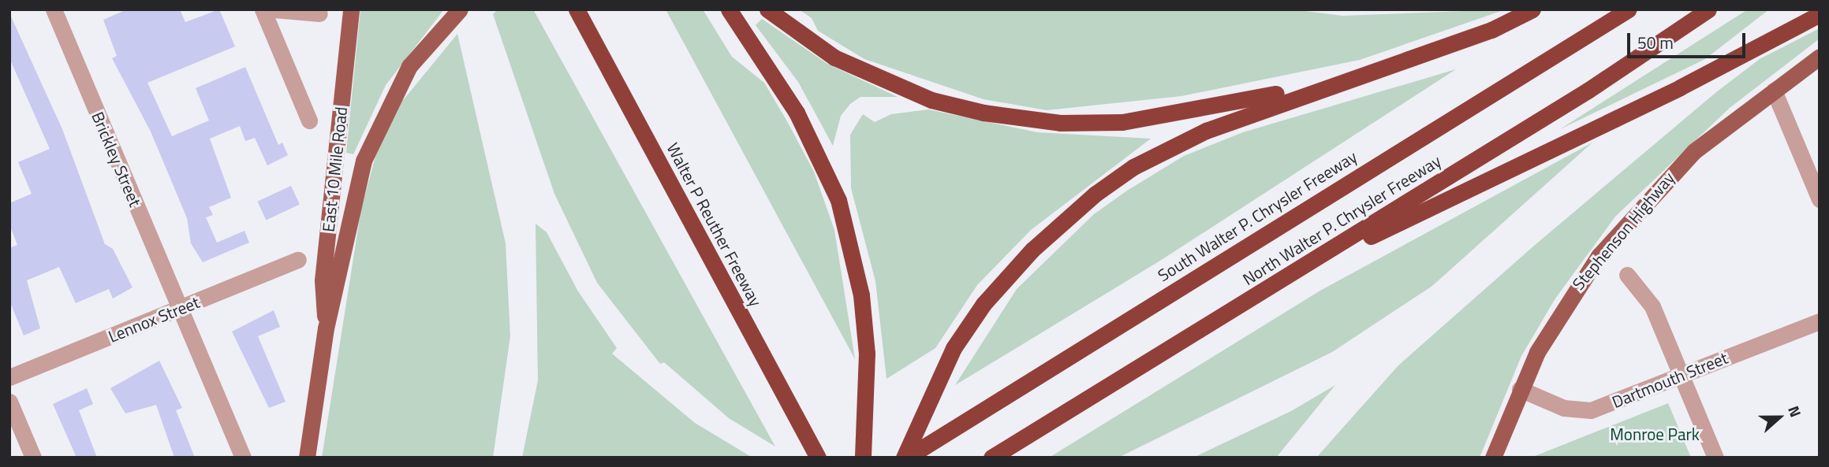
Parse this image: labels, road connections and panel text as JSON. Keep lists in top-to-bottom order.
{
  "streets": {
    "highway": ["South Walter P. Chrysler Freeway", "North Walter P. Chrysler Freeway", "Walter P Reuther Freeway"],
    "main road": ["East 10 Mile Road", "Stephenson Highway"],
    "street": ["Brickley Street", "Lennox Street", "Dartmouth Street"]
  },
  "crossings": [
    ["Brickley Street", "Lennox Street"],
    ["Stephenson Highway", "Dartmouth Street"]
  ],
  "parks": ["Monroe Park"],
  "scale_bar": "50 m",
  "north": "right"
}
